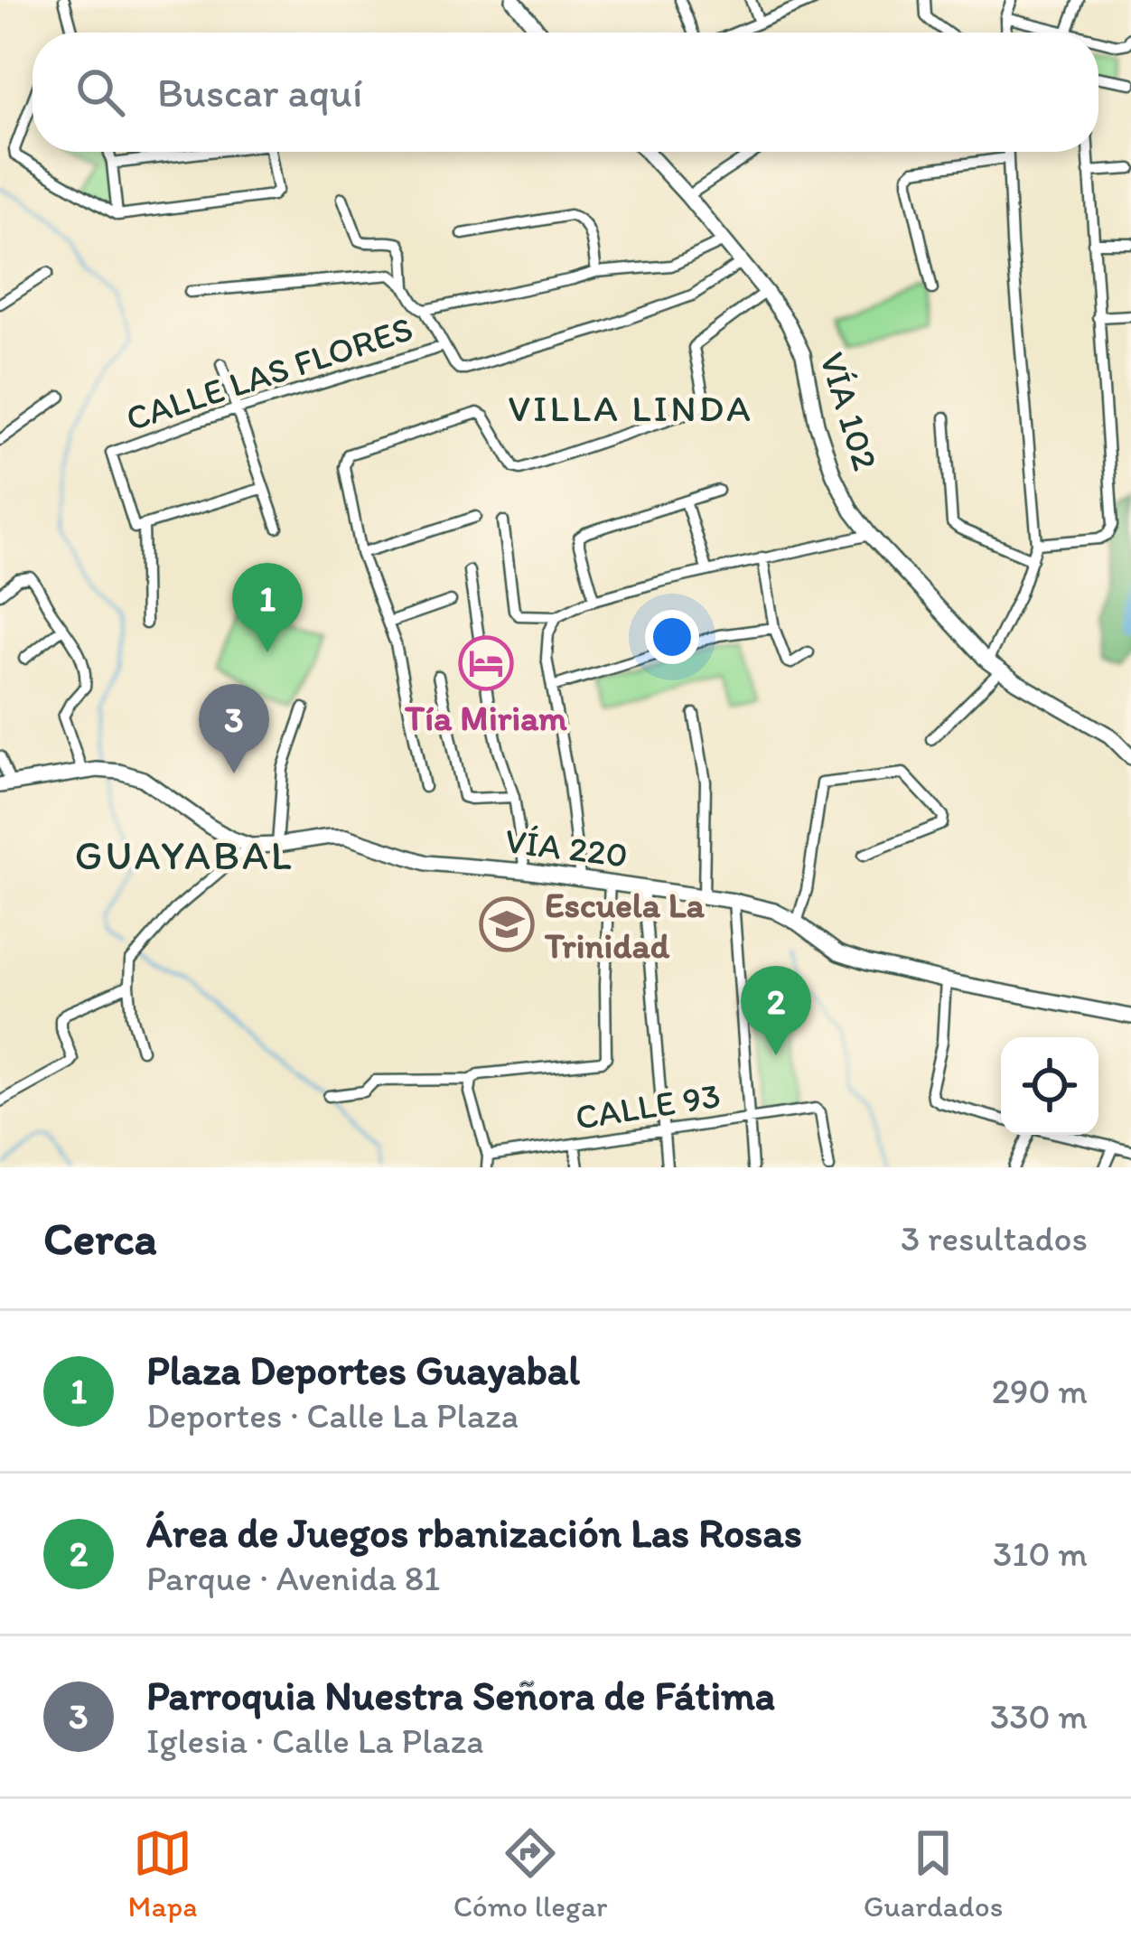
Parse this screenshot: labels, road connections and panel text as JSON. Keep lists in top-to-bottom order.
{
  "streets": {
    "main road": ["VÍA 102", "VÍA 220"],
    "street": ["CALLE LAS FLORES", "CALLE 93"]
  },
  "districts": ["VILLA LINDA", "GUAYABAL"],
  "places": {
    "hotel": ["Tía Miriam"],
    "school or university": ["Escuela La Trinidad"]
  },
  "page": {
    "search": "Buscar aquí",
    "pins": ["1", "3", "2"],
    "heading": ["Cerca", "3 resultados"],
    "list": [
      {
        "mark": "1",
        "name": "Plaza Deportes Guayabal",
        "note": "Deportes · Calle La Plaza",
        "value": "290 m"
      },
      {
        "mark": "2",
        "name": "Área de Juegos rbanización Las Rosas",
        "note": "Parque · Avenida 81",
        "value": "310 m"
      },
      {
        "mark": "3",
        "name": "Parroquia Nuestra Señora de Fátima",
        "note": "Iglesia · Calle La Plaza",
        "value": "330 m"
      }
    ],
    "nav": ["Mapa", "Cómo llegar", "Guardados"]
  }
}
